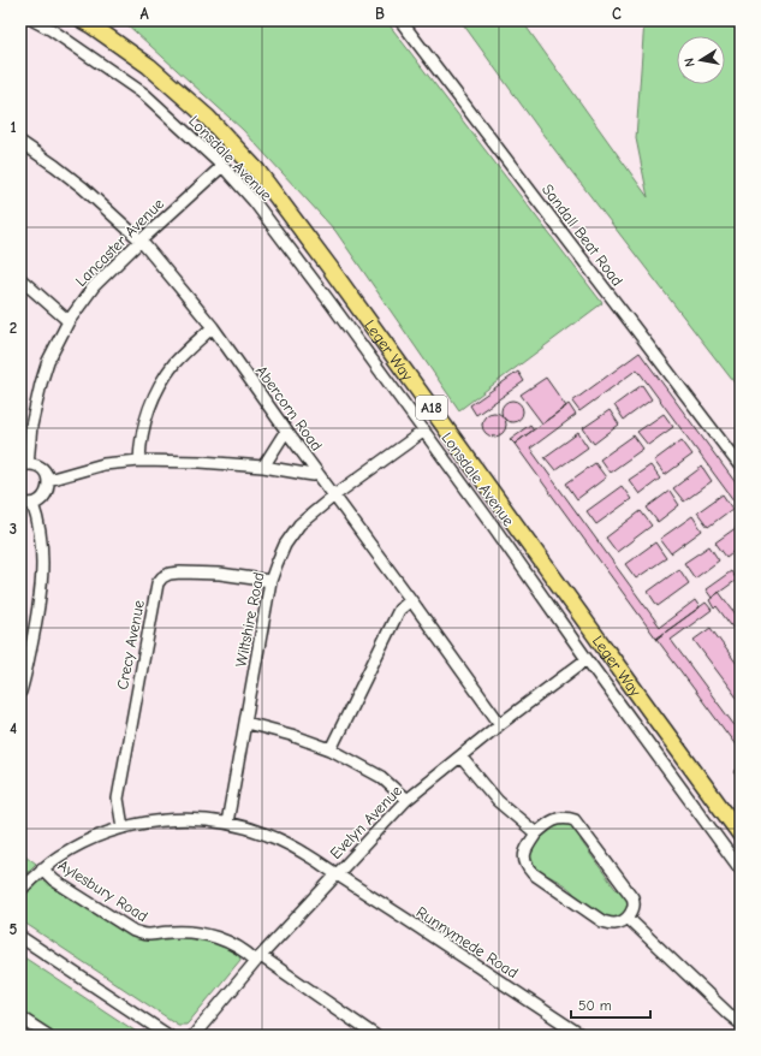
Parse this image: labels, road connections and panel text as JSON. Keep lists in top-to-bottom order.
{
  "streets": {
    "highway": ["Leger Way", "A18"],
    "street": [
      "Lonsdale Avenue",
      "Sandall Beat Road",
      "Lancaster Avenue",
      "Abercorn Road",
      "Wiltshire Road",
      "Crecy Avenue",
      "Evelyn Avenue",
      "Aylesbury Road",
      "Runnymede Road"
    ]
  },
  "crossings": [
    ["Lonsdale Avenue", "Lancaster Avenue"],
    ["Lonsdale Avenue", "Wiltshire Road"],
    ["Lonsdale Avenue", "Evelyn Avenue"],
    ["Lancaster Avenue", "Abercorn Road"],
    ["Abercorn Road", "Wiltshire Road"],
    ["Abercorn Road", "Evelyn Avenue"],
    ["Wiltshire Road", "Crecy Avenue"],
    ["Wiltshire Road", "Runnymede Road"],
    ["Crecy Avenue", "Runnymede Road"],
    ["Evelyn Avenue", "Aylesbury Road"],
    ["Evelyn Avenue", "Runnymede Road"],
    ["Aylesbury Road", "Runnymede Road"]
  ],
  "scale_bar": "50 m",
  "north": "left",
  "grid": {
    "columns": ["A", "B", "C"],
    "rows": [
      "1",
      "2",
      "3",
      "4",
      "5"
    ]
  }
}
